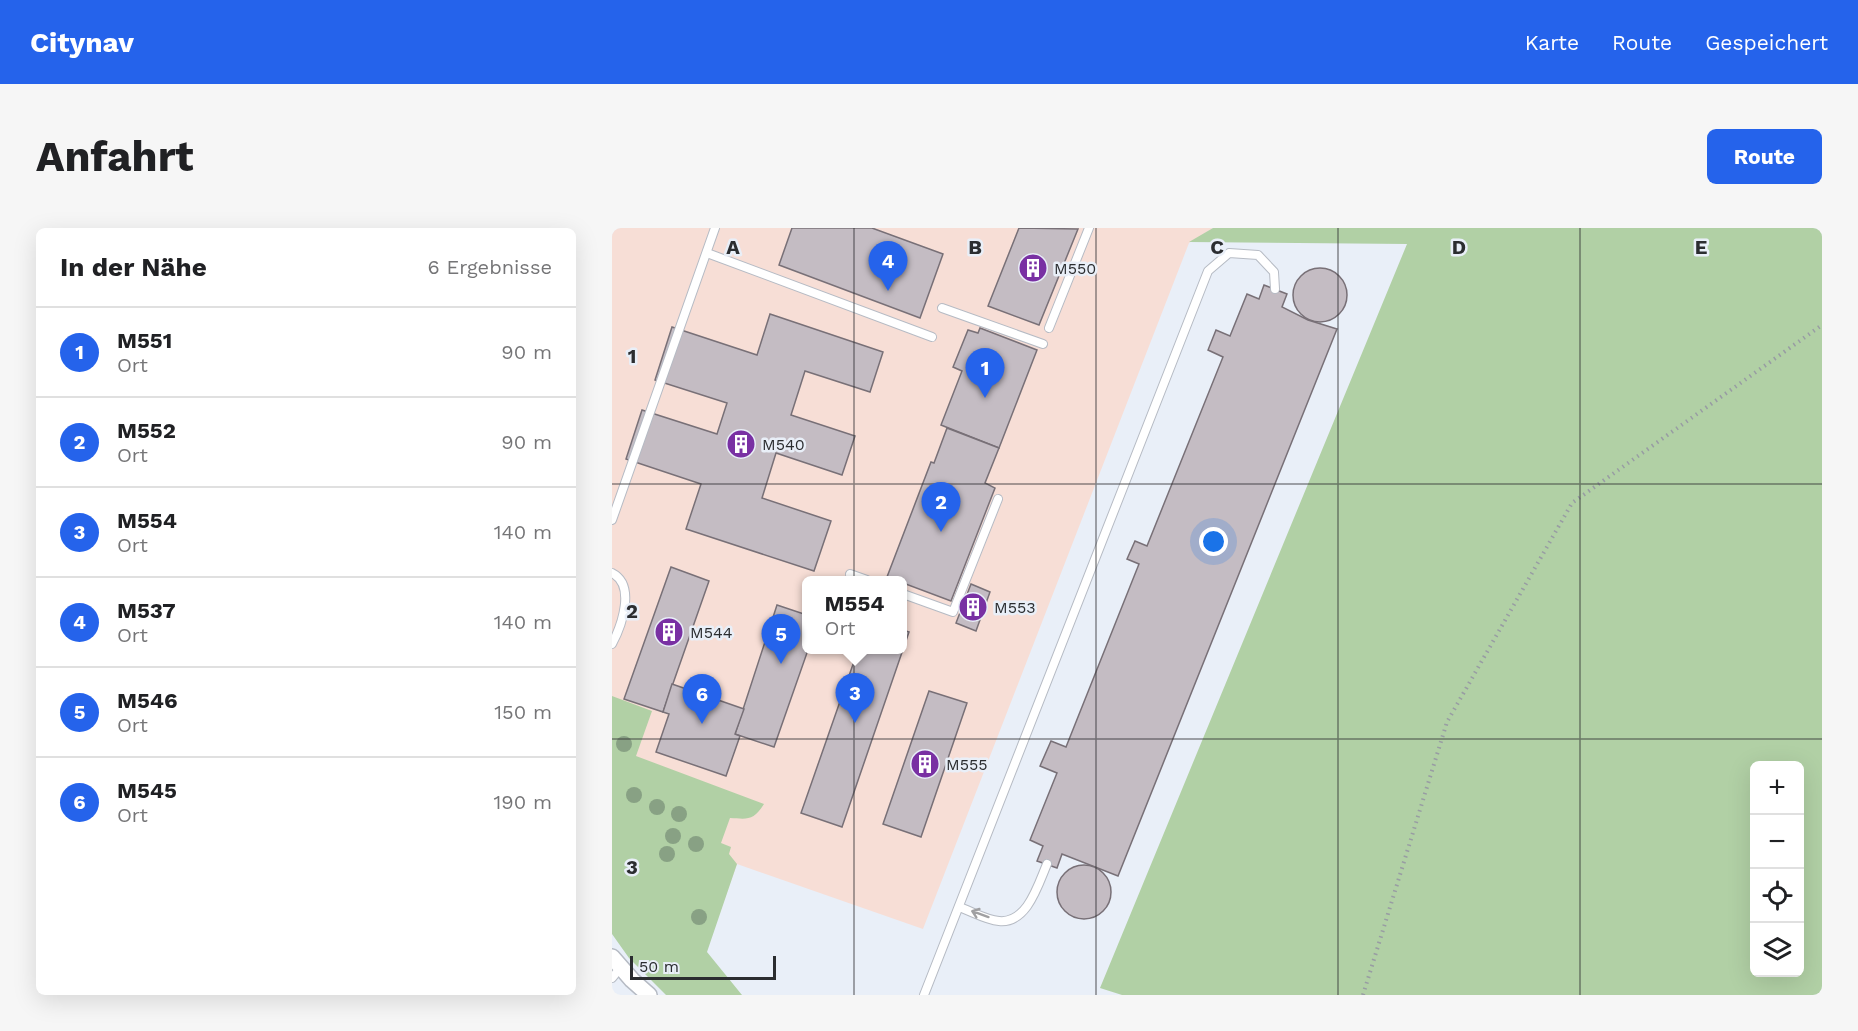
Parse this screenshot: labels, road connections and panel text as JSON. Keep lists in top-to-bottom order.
{
  "places": {
    "building": [
      "M550",
      "M540",
      "M553",
      "M544",
      "M555"
    ]
  },
  "scale_bar": "50 m",
  "page": {
    "header": "Citynav",
    "nav": ["Karte", "Route", "Gespeichert"],
    "buttons": "Route",
    "title": "Anfahrt",
    "heading": ["In der Nähe", "6 Ergebnisse"],
    "pins": [
      "4",
      "1",
      "2",
      "5",
      "3",
      "6"
    ],
    "list": [
      {
        "mark": "1",
        "name": "M551",
        "note": "Ort",
        "value": "90 m"
      },
      {
        "mark": "2",
        "name": "M552",
        "note": "Ort",
        "value": "90 m"
      },
      {
        "mark": "3",
        "name": "M554",
        "note": "Ort",
        "value": "140 m"
      },
      {
        "mark": "4",
        "name": "M537",
        "note": "Ort",
        "value": "140 m"
      },
      {
        "mark": "5",
        "name": "M546",
        "note": "Ort",
        "value": "150 m"
      },
      {
        "mark": "6",
        "name": "M545",
        "note": "Ort",
        "value": "190 m"
      }
    ],
    "popup": ["M554", "Ort"],
    "map_buttons": ["+", "−"],
    "scale": "50 m"
  },
  "grid": {
    "columns": [
      "A",
      "B",
      "C",
      "D",
      "E"
    ],
    "rows": ["1", "2", "3"]
  }
}
